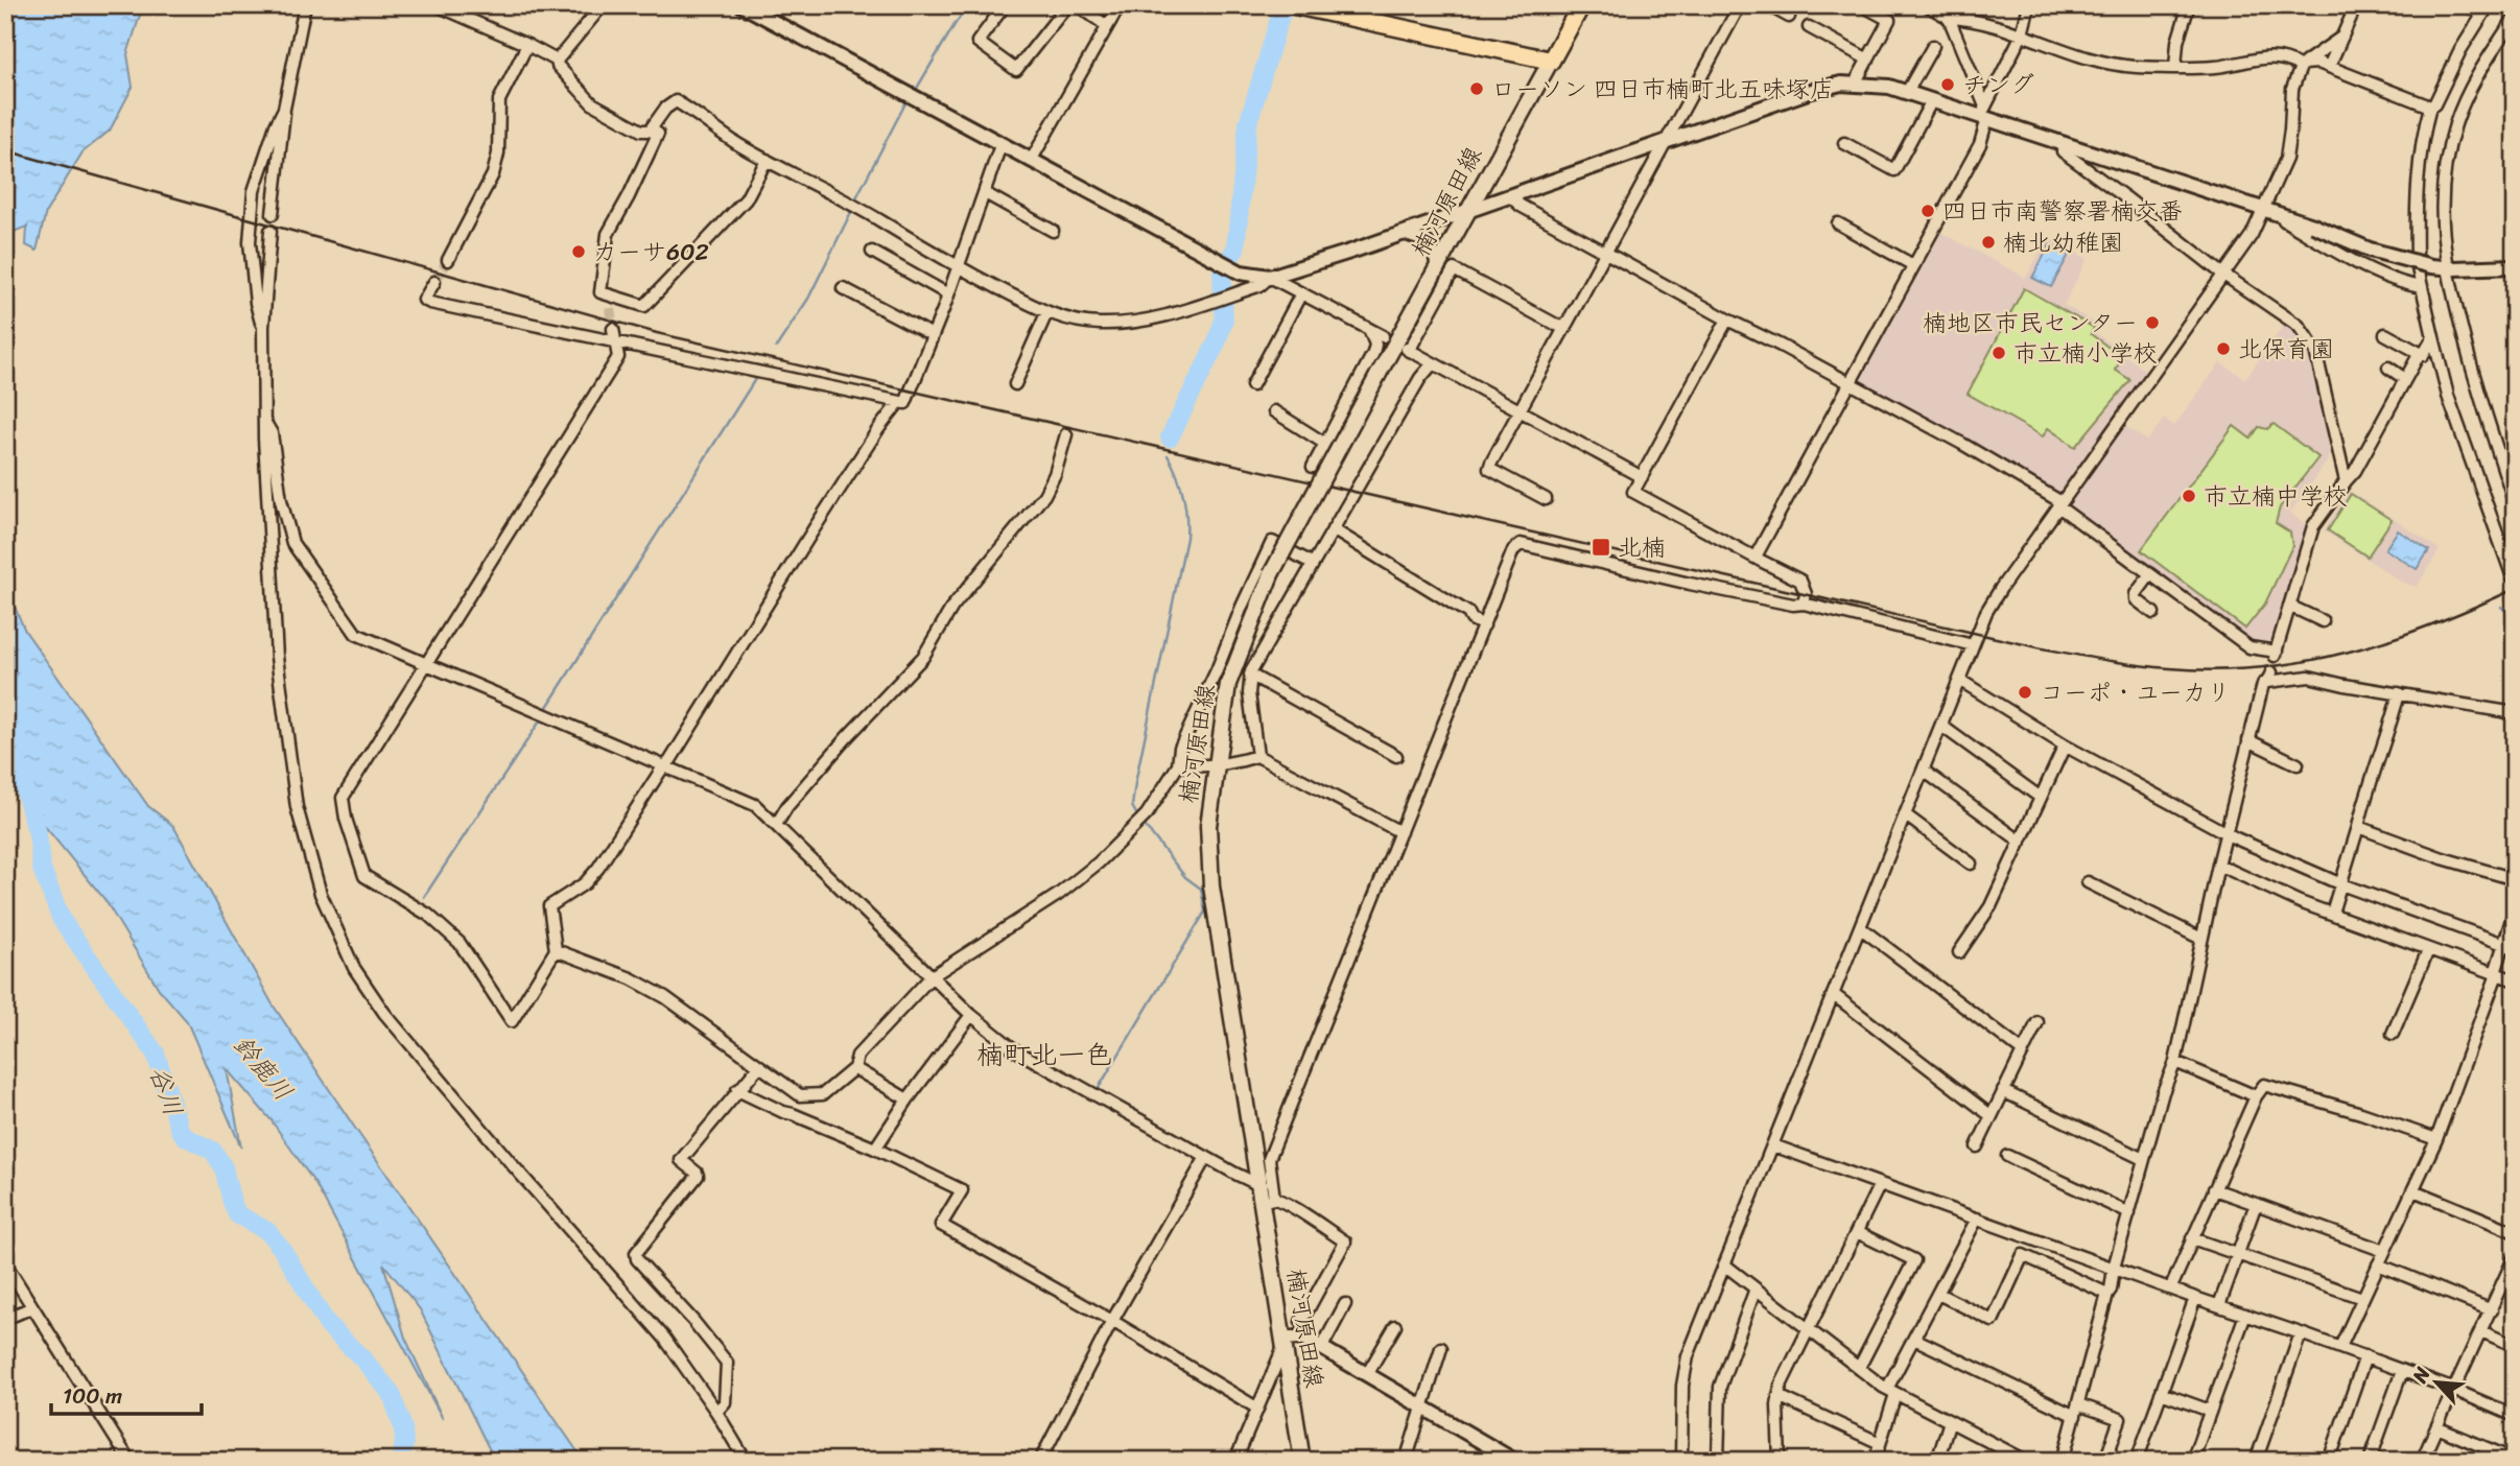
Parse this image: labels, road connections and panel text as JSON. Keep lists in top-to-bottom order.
{
  "streets": {
    "main road": ["楠河原田線"]
  },
  "districts": ["楠町北一色"],
  "water": ["鈴鹿川", "谷川"],
  "places": {
    "other": [
      "チング",
      "ローソン 四日市楠町北五味塚店",
      "四日市南警察署楠交番",
      "楠北幼稚園",
      "カーサ602",
      "楠地区市民センター",
      "北保育園",
      "市立楠小学校",
      "市立楠中学校",
      "コーポ・ユーカリ"
    ],
    "transit": ["北楠"]
  },
  "scale_bar": "100 m",
  "north": "top left"
}
